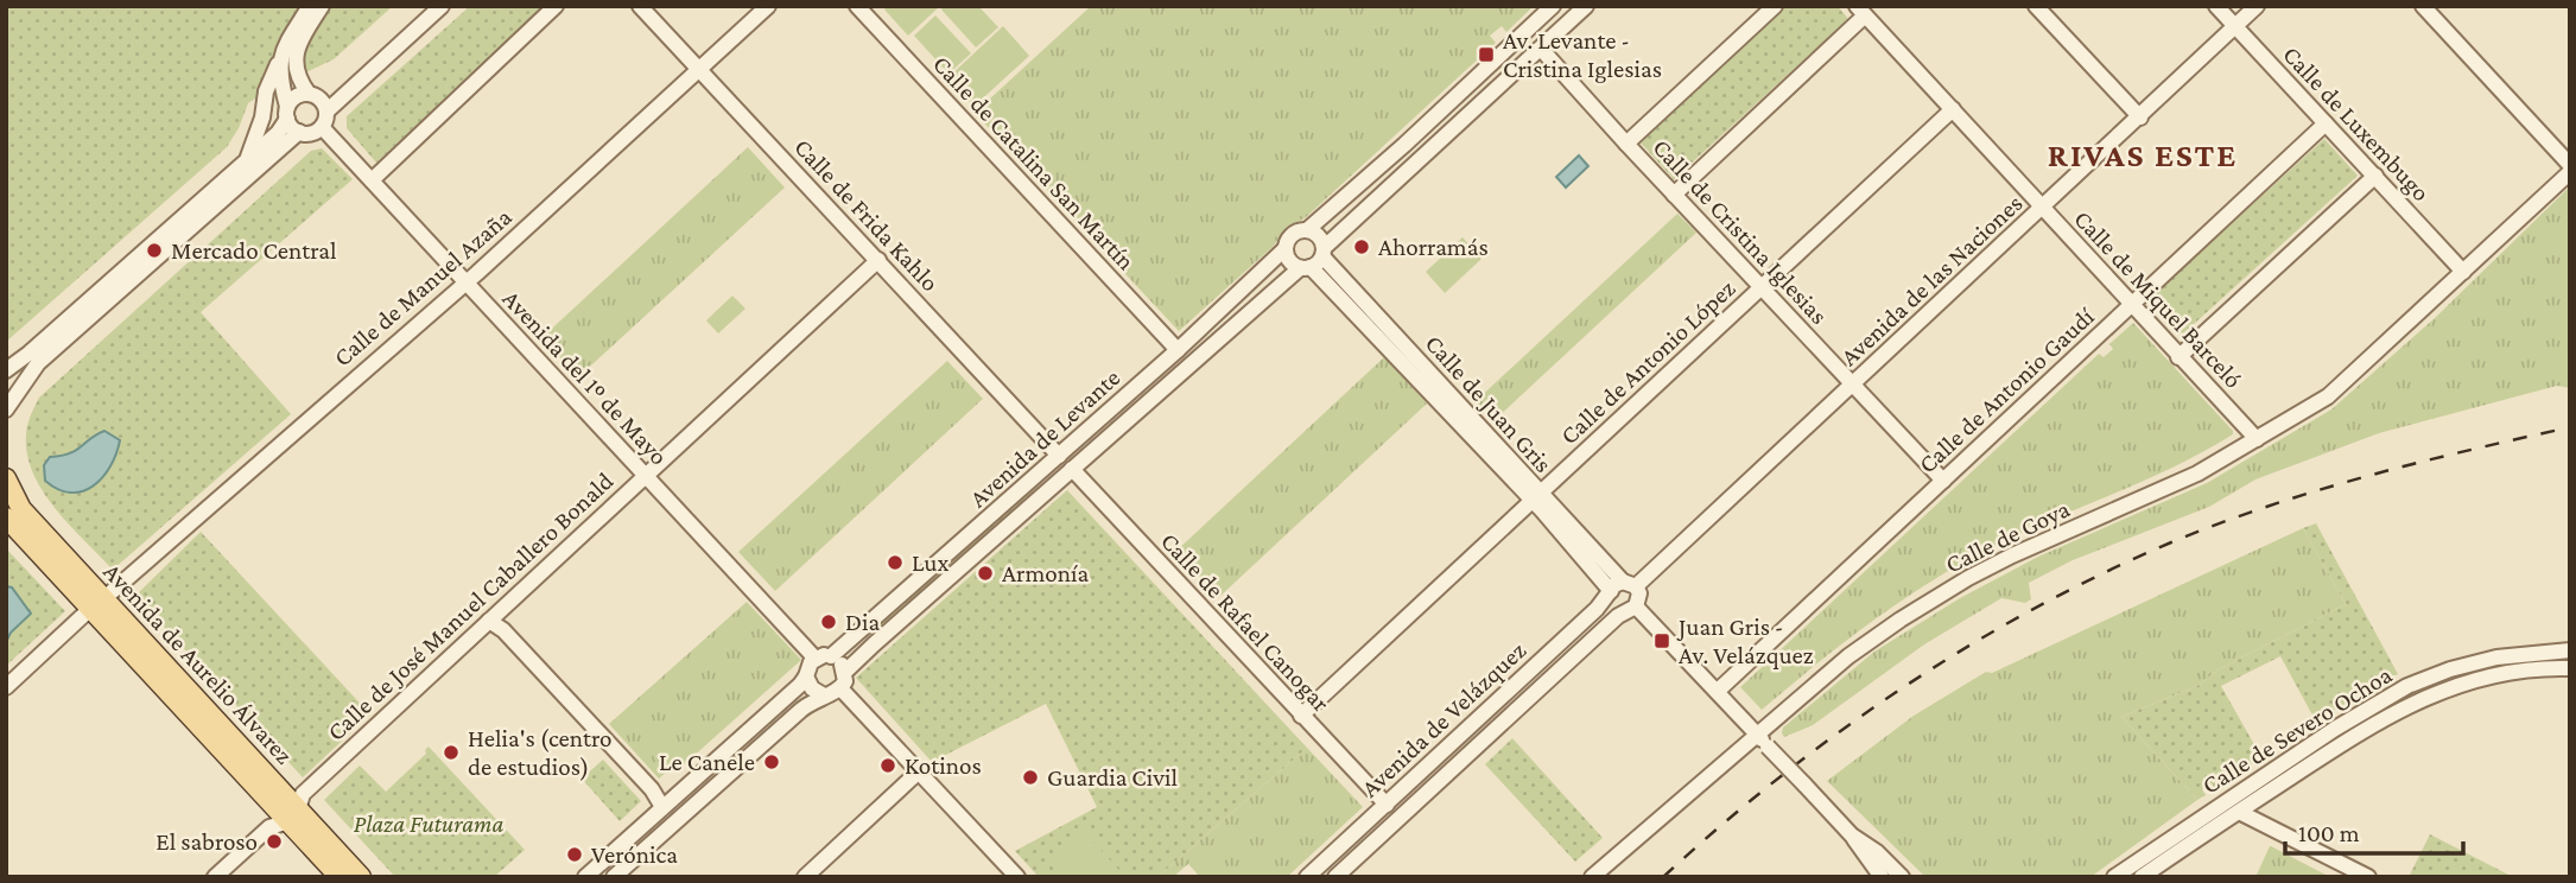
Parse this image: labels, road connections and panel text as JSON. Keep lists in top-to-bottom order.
{
  "streets": {
    "main road": ["Avenida de Aurelio Álvarez"],
    "street": [
      "Calle de Luxembugo",
      "Calle de Catalina San Martín",
      "Calle de Frida Kahlo",
      "Calle de Cristina Iglesias",
      "Avenida de las Naciones",
      "Calle de Manuel Azaña",
      "Calle de Miquel Barceló",
      "Calle de Antonio López",
      "Avenida del 1º de Mayo",
      "Calle de Antonio Gaudí",
      "Calle de Juan Gris",
      "Avenida de Levante",
      "Calle de Goya",
      "Calle de José Manuel Caballero Bonald",
      "Calle de Rafael Canogar",
      "Avenida de Velázquez",
      "Calle de Severo Ochoa"
    ]
  },
  "crossings": [
    ["Calle de Luxembugo", "Avenida de las Naciones"],
    ["Calle de Luxembugo", "Calle de Antonio Gaudí"],
    ["Calle de Luxembugo", "Calle de Goya"],
    ["Calle de Catalina San Martín", "Avenida de Levante"],
    ["Calle de Frida Kahlo", "Calle de Manuel Azaña"],
    ["Calle de Frida Kahlo", "Avenida de Levante"],
    ["Calle de Frida Kahlo", "Calle de José Manuel Caballero Bonald"],
    ["Calle de Cristina Iglesias", "Avenida de las Naciones"],
    ["Calle de Cristina Iglesias", "Calle de Antonio López"],
    ["Calle de Cristina Iglesias", "Calle de Antonio Gaudí"],
    ["Calle de Cristina Iglesias", "Avenida de Levante"],
    ["Avenida de las Naciones", "Calle de Miquel Barceló"],
    ["Avenida de las Naciones", "Calle de Juan Gris"],
    ["Avenida de las Naciones", "Avenida de Velázquez"],
    ["Calle de Manuel Azaña", "Avenida del 1º de Mayo"],
    ["Calle de Manuel Azaña", "Avenida de Aurelio Álvarez"],
    ["Calle de Miquel Barceló", "Calle de Antonio López"],
    ["Calle de Miquel Barceló", "Calle de Antonio Gaudí"],
    ["Calle de Miquel Barceló", "Calle de Goya"],
    ["Calle de Antonio López", "Calle de Juan Gris"],
    ["Calle de Antonio López", "Calle de Rafael Canogar"],
    ["Avenida del 1º de Mayo", "Avenida de Levante"],
    ["Avenida del 1º de Mayo", "Calle de José Manuel Caballero Bonald"],
    ["Calle de Juan Gris", "Avenida de Levante"],
    ["Calle de Juan Gris", "Avenida de Velázquez"],
    ["Avenida de Levante", "Calle de Rafael Canogar"],
    ["Calle de José Manuel Caballero Bonald", "Avenida de Aurelio Álvarez"],
    ["Calle de Rafael Canogar", "Avenida de Velázquez"]
  ],
  "districts": ["RIVAS ESTE"],
  "parks": ["Plaza Futurama"],
  "places": {
    "transit": ["Av. Levante - Cristina Iglesias", "Juan Gris - Av. Velázquez"],
    "other": [
      "Ahorramás",
      "Mercado Central",
      "Lux",
      "Armonía",
      "Dia",
      "Helia's (centro de estudios)",
      "Le Canele",
      "Kotinos",
      "Guardia Civil",
      "El sabroso",
      "Verónica"
    ]
  },
  "scale_bar": "100 m"
}
